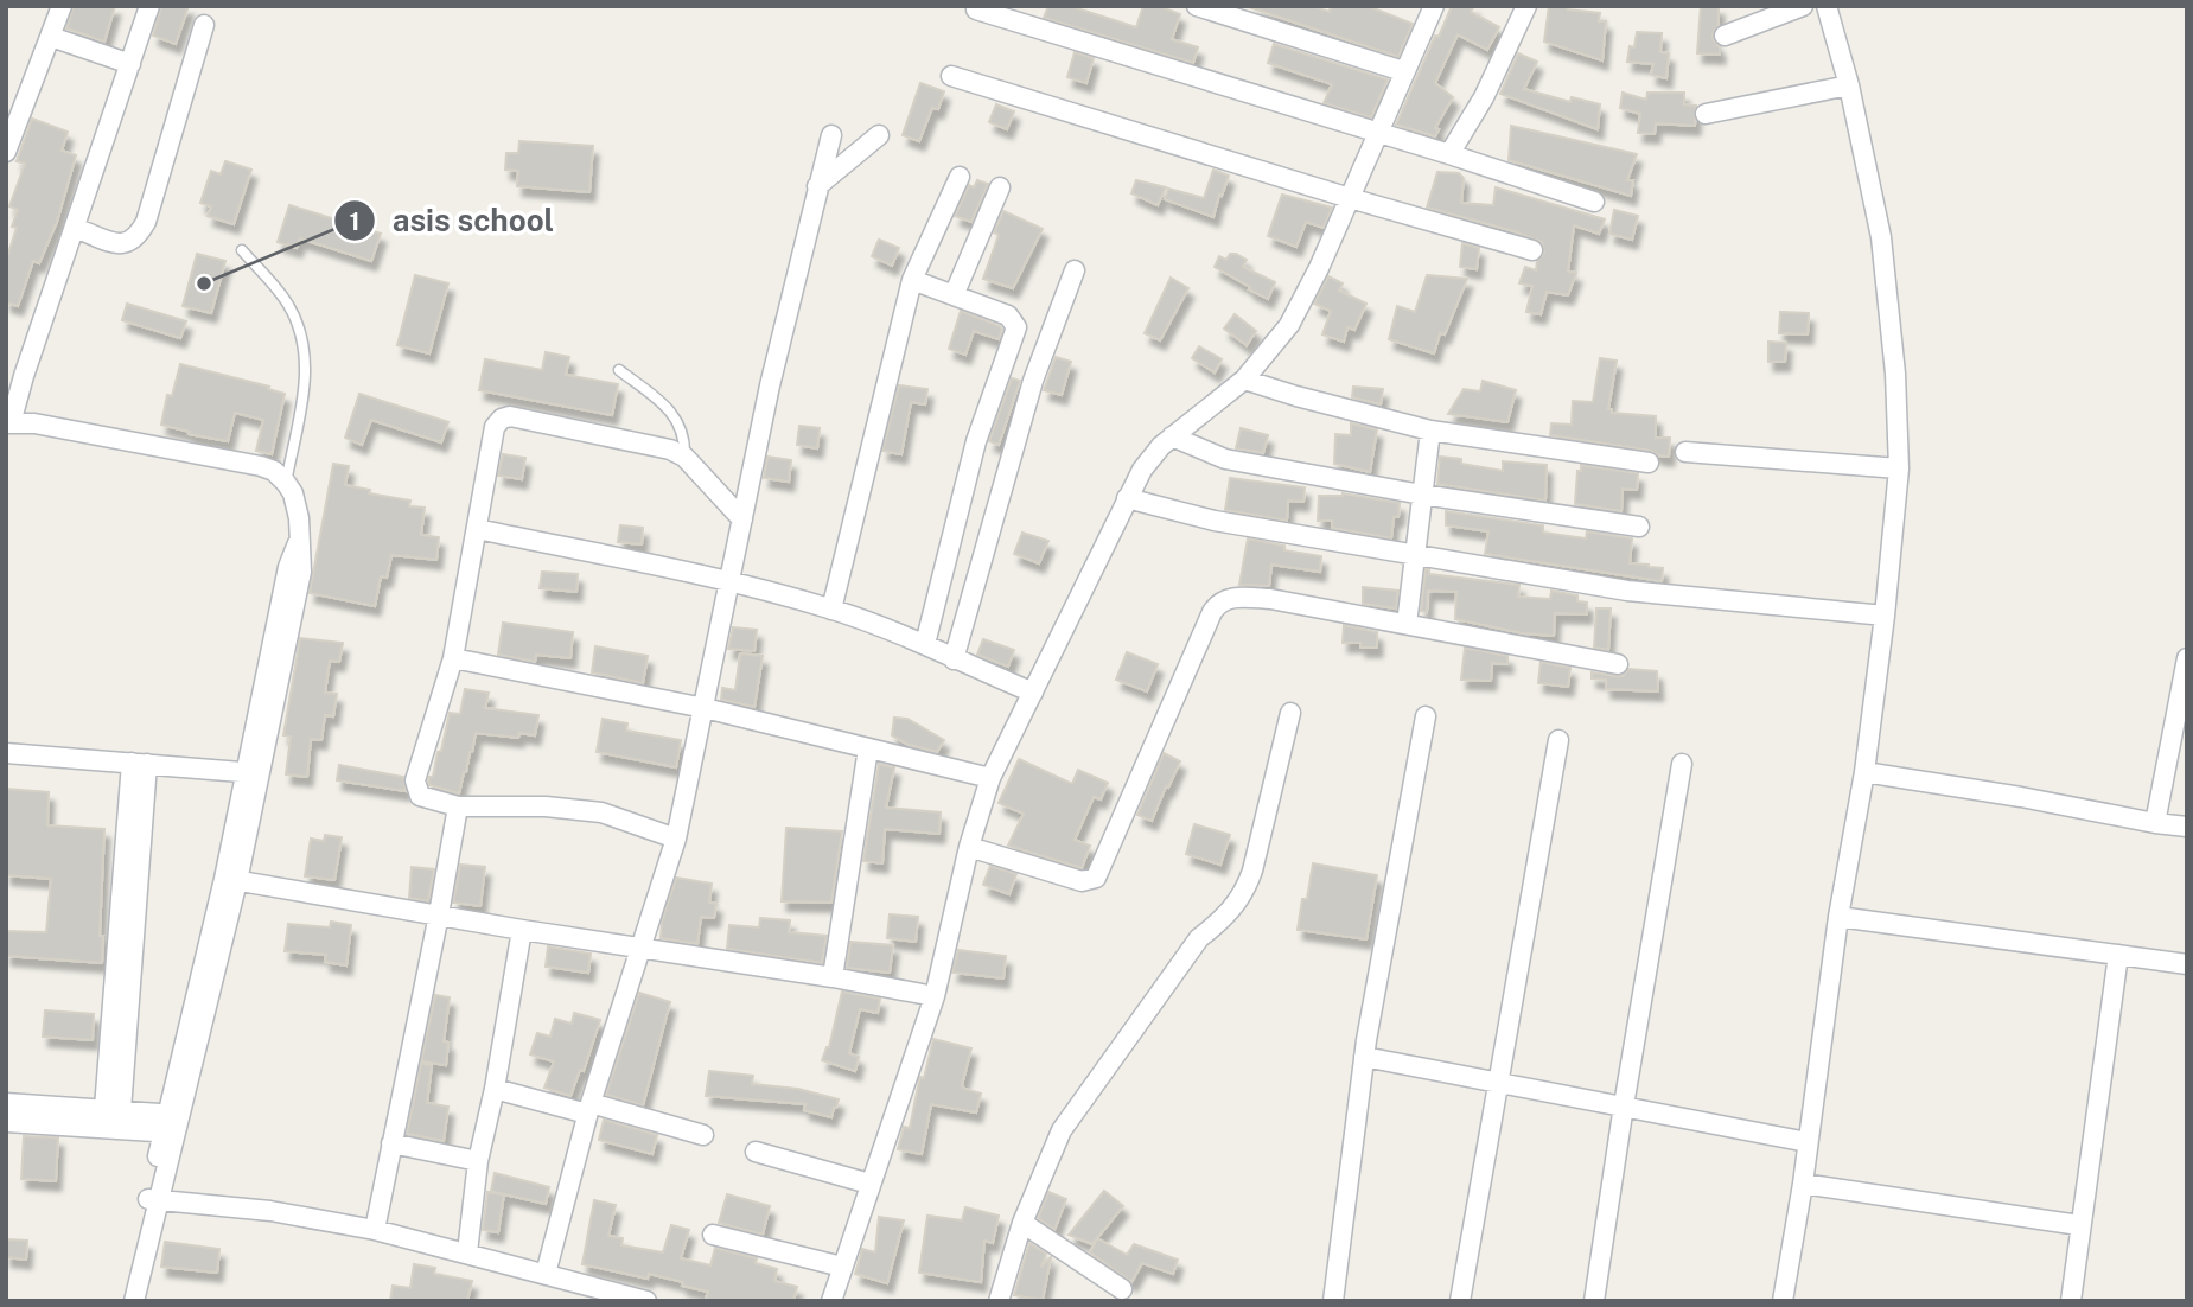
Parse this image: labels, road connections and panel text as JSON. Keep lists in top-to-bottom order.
{
  "places": ["asis school"]
}
